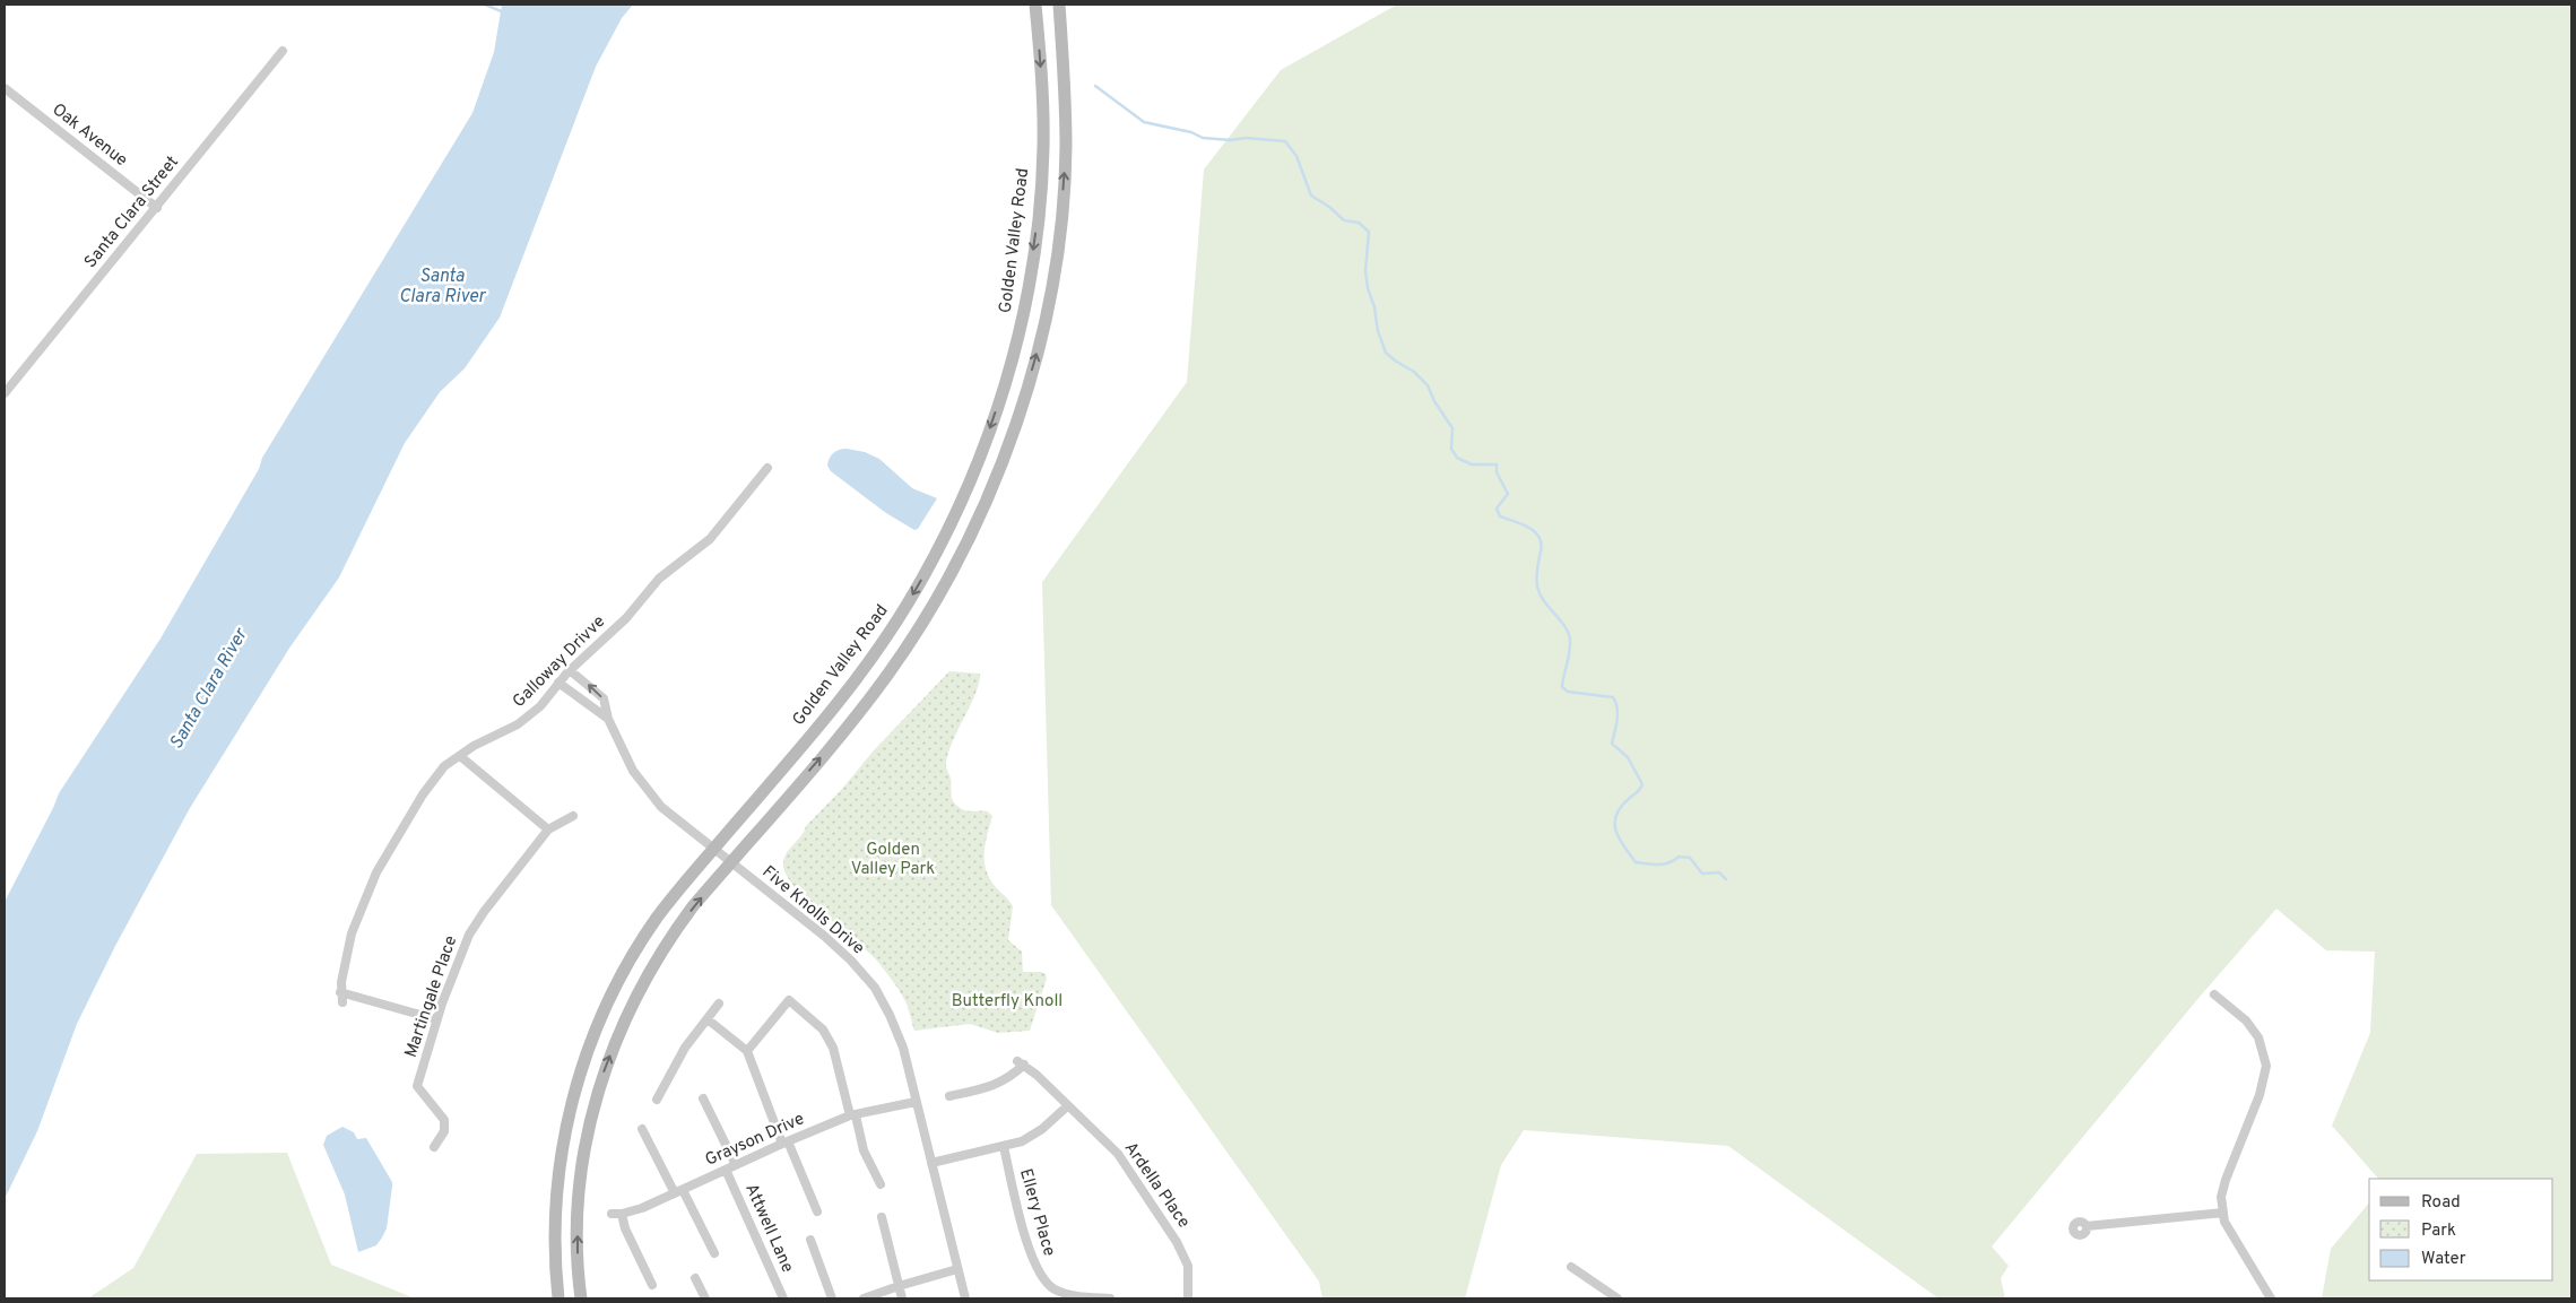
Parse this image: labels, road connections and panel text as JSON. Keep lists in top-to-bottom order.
{
  "streets": {
    "main road": ["Golden Valley Road"],
    "street": [
      "Oak Avenue",
      "Santa Clara Street",
      "Galloway Drivve",
      "Five Knolls Drive",
      "Martingale Place",
      "Grayson Drive",
      "Ardella Place",
      "Ellery Place",
      "Attwell Lane"
    ]
  },
  "crossings": [
    ["Oak Avenue", "Santa Clara Street"],
    ["Golden Valley Road", "Five Knolls Drive"],
    ["Galloway Drivve", "Five Knolls Drive"],
    ["Five Knolls Drive", "Grayson Drive"],
    ["Grayson Drive", "Attwell Lane"]
  ],
  "water": ["Santa Clara River"],
  "parks": ["Golden Valley Park", "Butterfly Knoll"],
  "legend": ["Road", "Park", "Water"]
}
